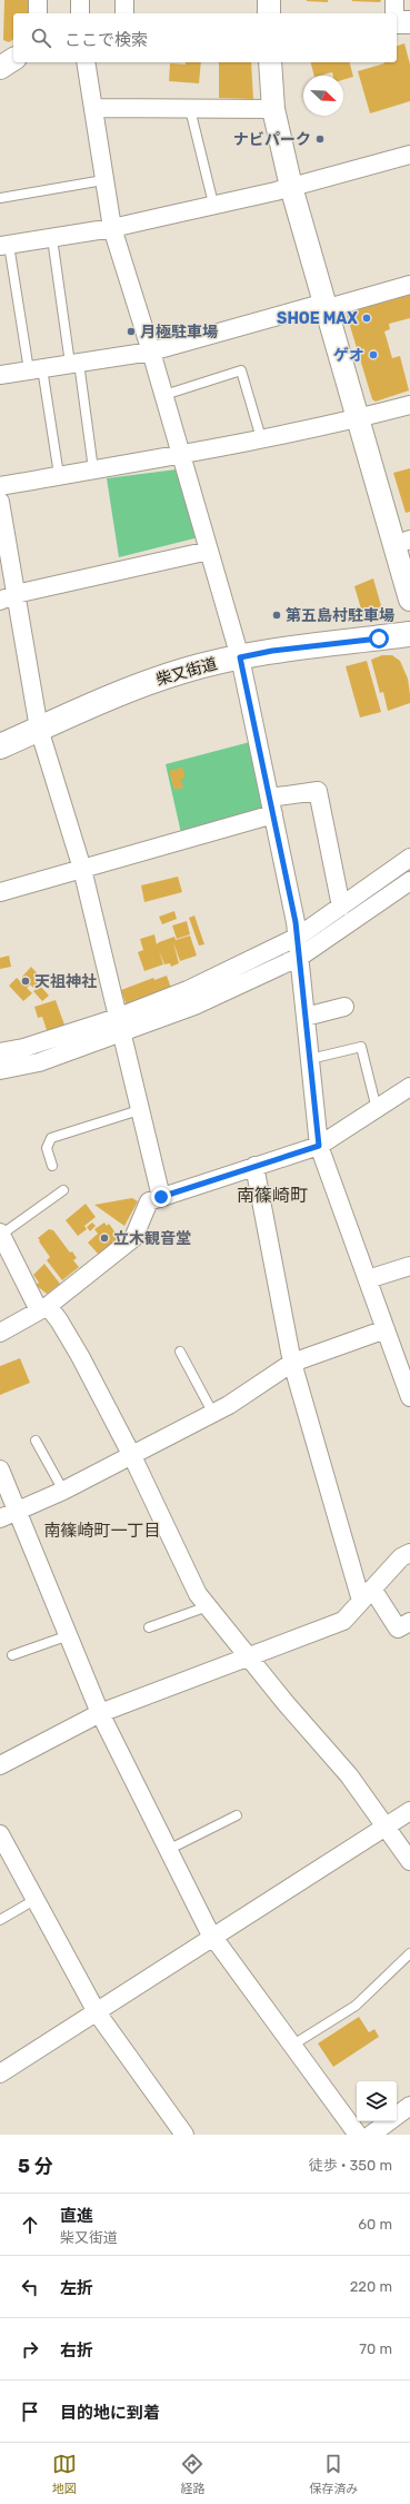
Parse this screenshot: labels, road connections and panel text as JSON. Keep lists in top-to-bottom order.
{
  "streets": {
    "main road": ["柴又街道"]
  },
  "districts": ["南篠崎町", "南篠崎町一丁目"],
  "places": [
    "ナビパーク",
    "SHOE MAX",
    "月極駐車場",
    "ゲオ",
    "第五島村駐車場",
    "天祖神社",
    "立木観音堂"
  ],
  "north": "bottom right",
  "page": {
    "search": "ここで検索",
    "heading": ["5 分", "徒歩 · 350 m"],
    "list": [
      ["直進", "柴又街道", "60 m"],
      ["左折", "220 m"],
      ["右折", "70 m"],
      "目的地に到着"
    ],
    "nav": ["地図", "経路", "保存済み"]
  }
}
